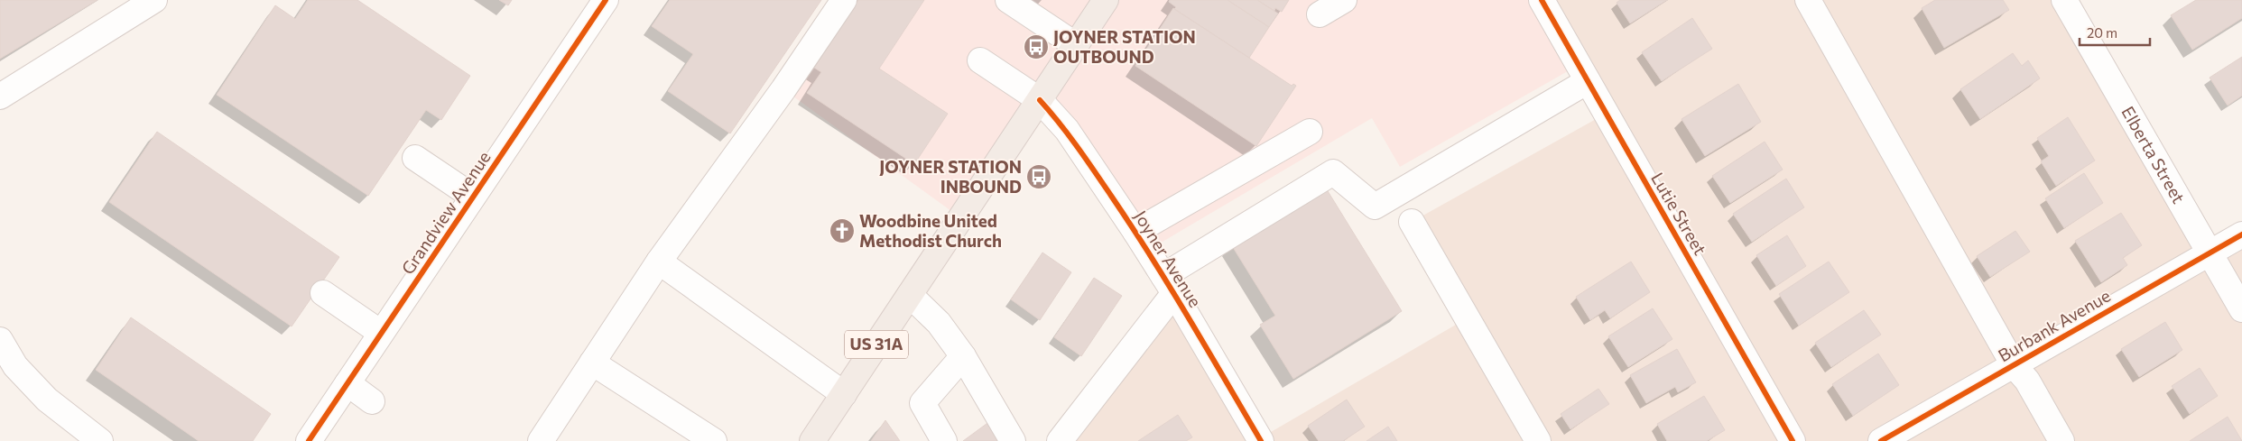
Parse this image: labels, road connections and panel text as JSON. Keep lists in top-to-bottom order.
{
  "streets": {
    "main road": ["US 31A"],
    "street": [
      "Elberta Street",
      "Grandview Avenue",
      "Lutie Street",
      "Joyner Avenue",
      "Burbank Avenue"
    ]
  },
  "crossings": [
    ["Elberta Street", "Burbank Avenue"],
    ["Joyner Avenue", "US 31A"]
  ],
  "places": {
    "bus stop": ["JOYNER STATION OUTBOUND", "JOYNER STATION INBOUND"],
    "church": ["Woodbine United Methodist Church"]
  },
  "scale_bar": "20 m"
}
